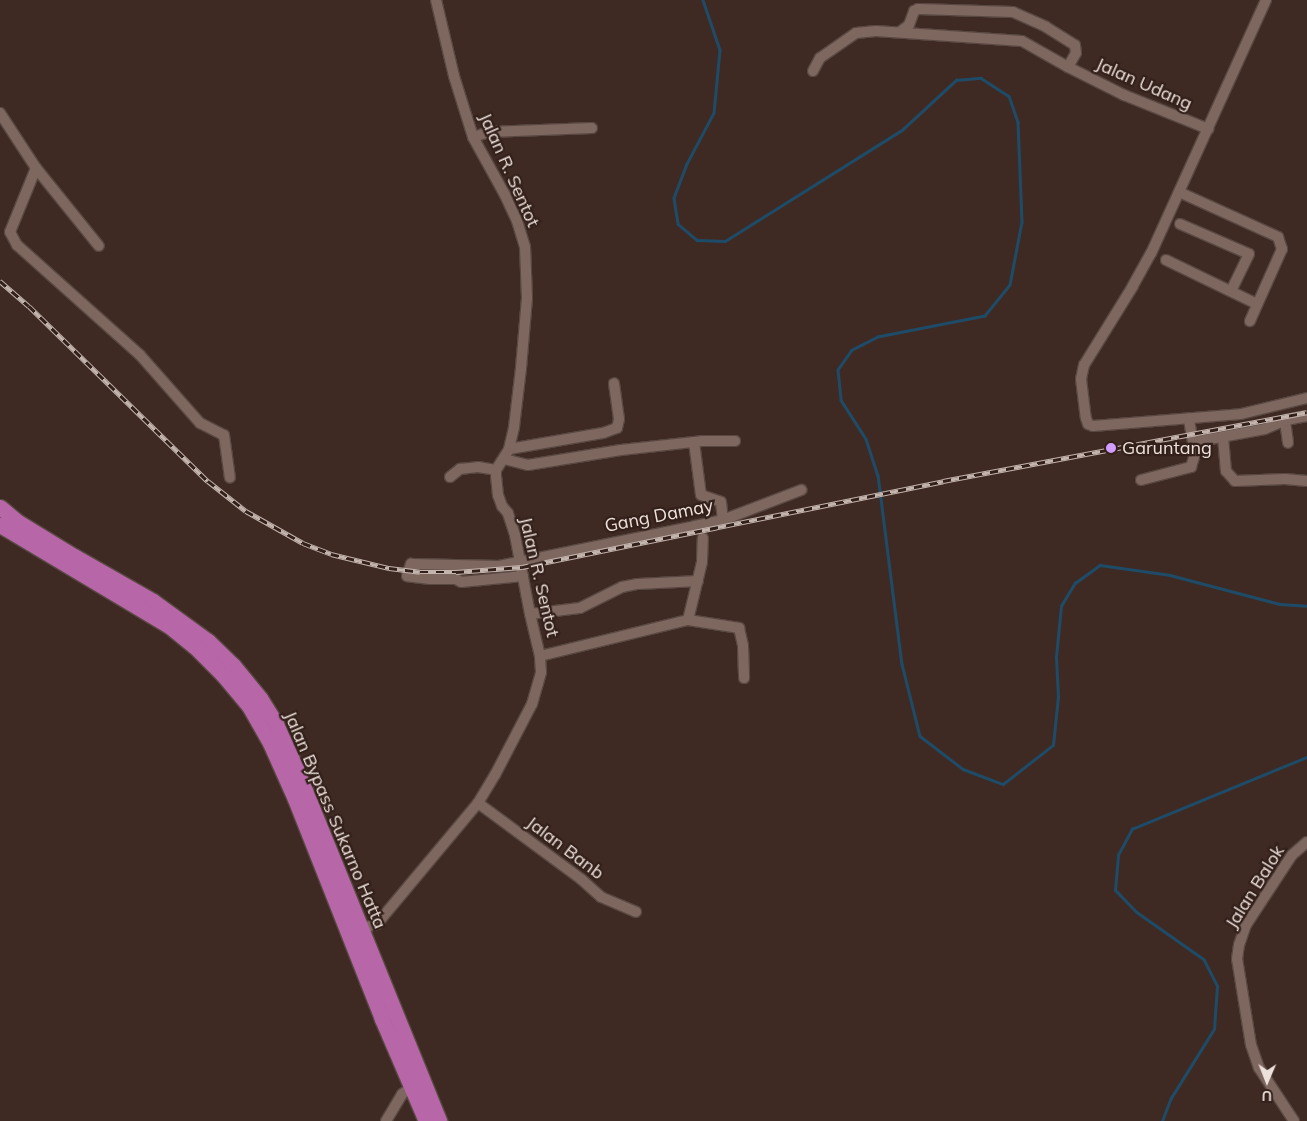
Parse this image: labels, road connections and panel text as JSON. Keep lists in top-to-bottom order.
{
  "streets": {
    "highway": ["Jalan Bypass Sukarno Hatta"],
    "street": [
      "Jalan Udang",
      "Jalan R. Sentot",
      "Gang Damay",
      "Jalan Banb",
      "Jalan Balok"
    ]
  },
  "crossings": [
    ["Jalan R. Sentot", "Gang Damay"],
    ["Jalan R. Sentot", "Jalan Bypass Sukarno Hatta"],
    ["Jalan R. Sentot", "Jalan Banb"]
  ],
  "places": ["Garuntang"],
  "north": "bottom"
}
